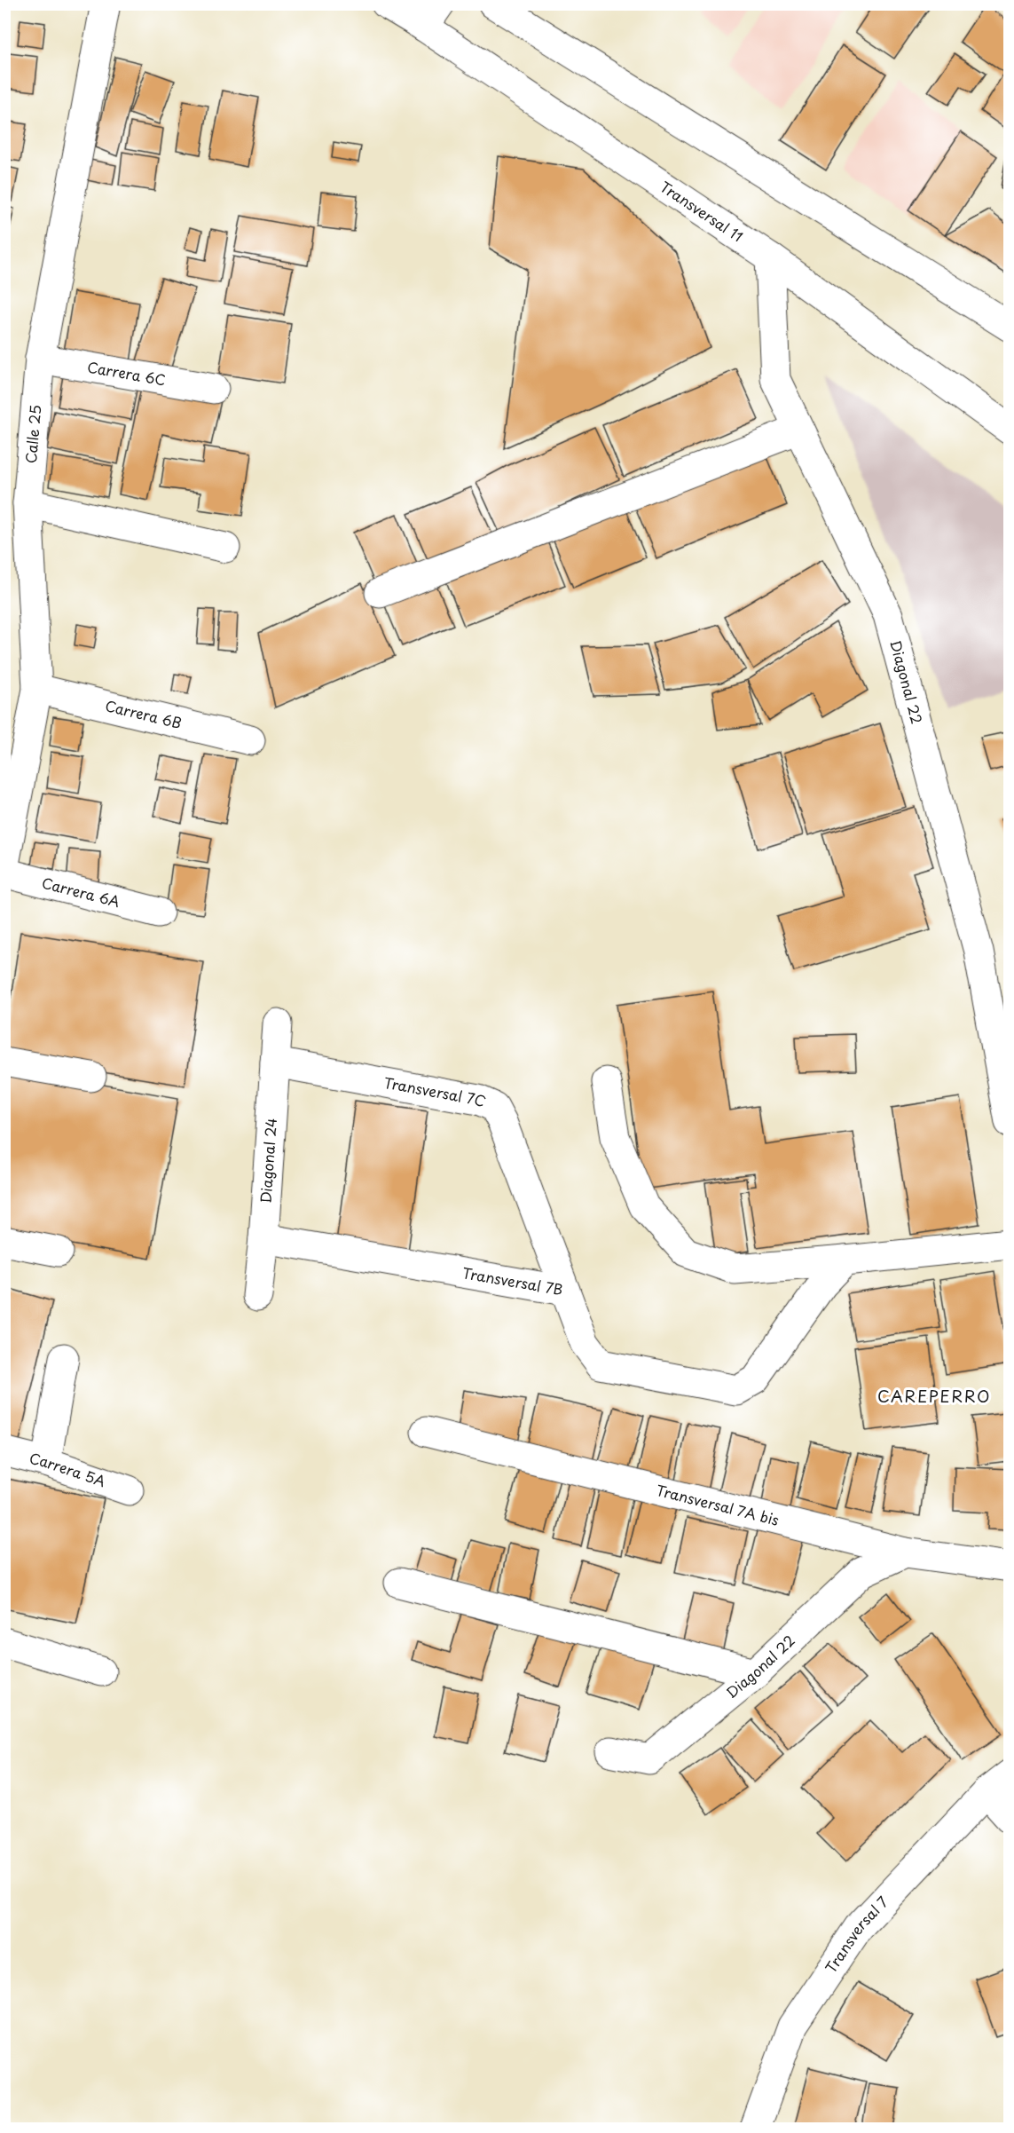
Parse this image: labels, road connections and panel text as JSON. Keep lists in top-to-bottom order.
{
  "streets": {
    "street": [
      "Transversal 11",
      "Carrera 6C",
      "Calle 25",
      "Diagonal 22",
      "Carrera 6B",
      "Carrera 6A",
      "Transversal 7C",
      "Diagonal 24",
      "Transversal 7B",
      "Carrera 5A",
      "Transversal 7A bis",
      "Transversal 7"
    ]
  },
  "crossings": [
    ["Transversal 11", "Diagonal 22"],
    ["Carrera 6C", "Calle 25"],
    ["Calle 25", "Carrera 6B"],
    ["Calle 25", "Carrera 6A"],
    ["Diagonal 22", "Transversal 7A bis"],
    ["Transversal 7C", "Diagonal 24"],
    ["Transversal 7C", "Transversal 7B"],
    ["Diagonal 24", "Transversal 7B"]
  ],
  "districts": ["CAREPERRO"]
}
